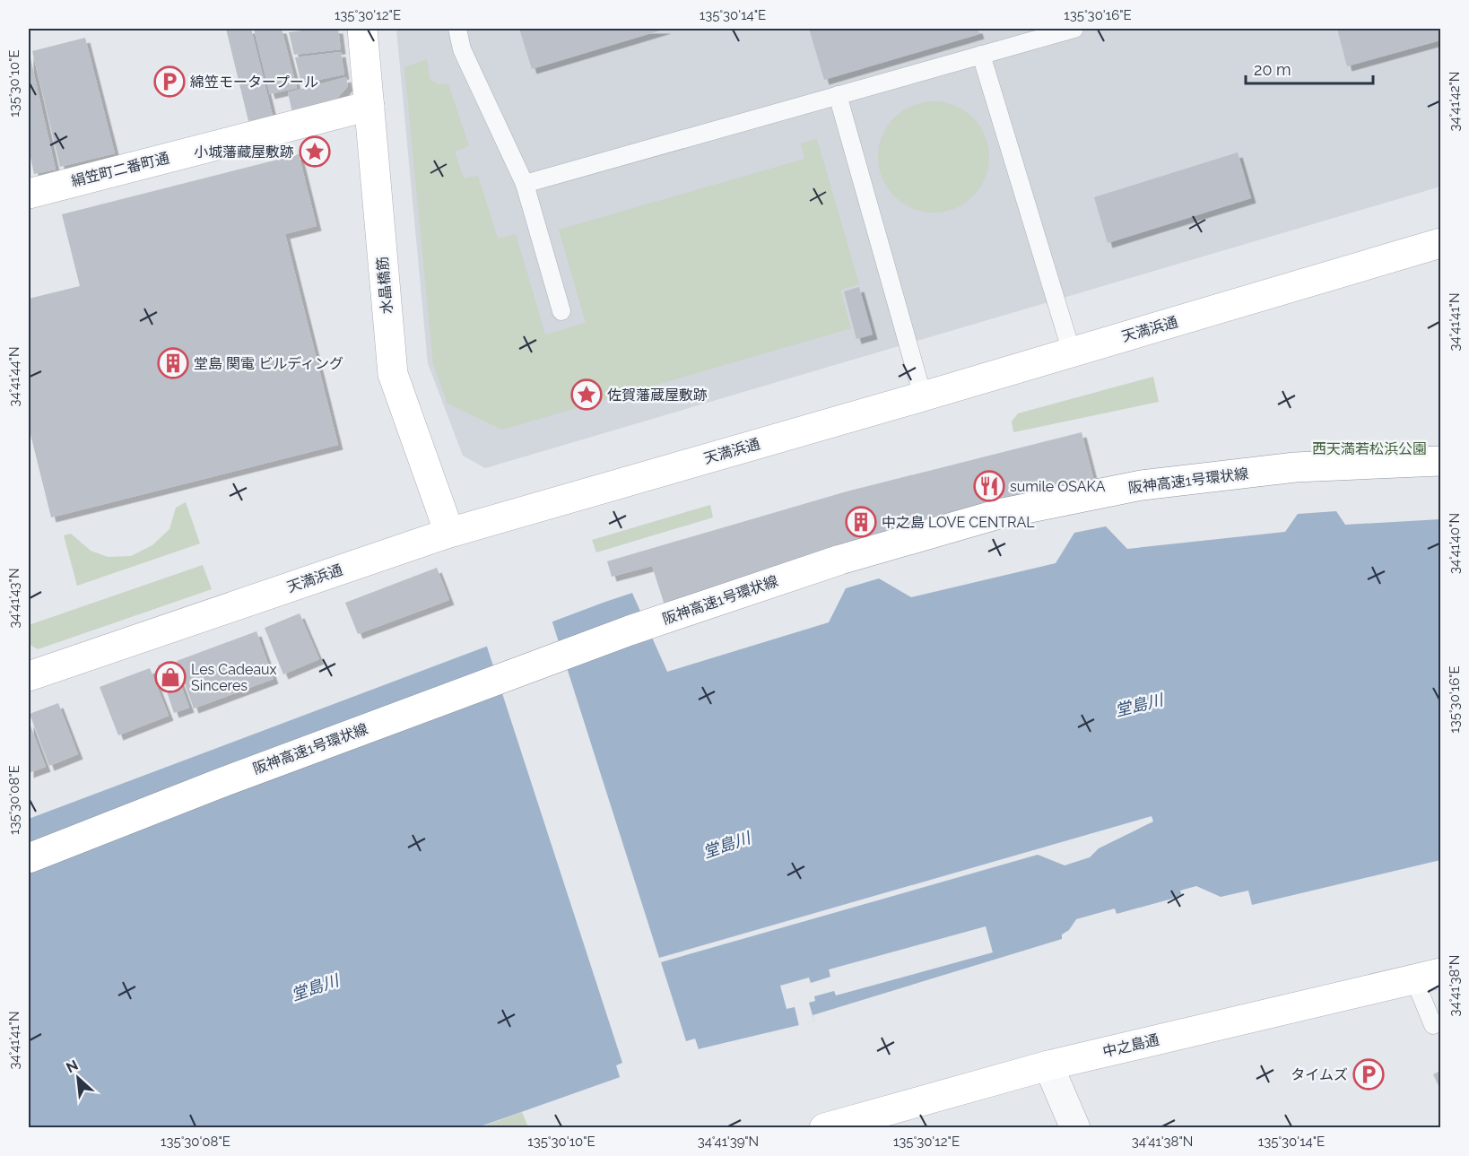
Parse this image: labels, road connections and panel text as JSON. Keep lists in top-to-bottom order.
{
  "streets": {
    "main road": [
      "絹笠町二番町通",
      "水晶橋筋",
      "天満浜通",
      "阪神高速1号環状線",
      "中之島通"
    ]
  },
  "crossings": [
    ["絹笠町二番町通", "水晶橋筋"],
    ["水晶橋筋", "天満浜通"]
  ],
  "water": ["堂島川"],
  "parks": ["西天満若松浜公園"],
  "places": {
    "parking": ["綿笠モータープール", "タイムズ"],
    "place": ["小城藩藏屋敷跡", "佐賀藩蔵屋敷跡"],
    "building": ["堂島 関電 ビルディング", "中之島 LOVE CENTRAL"],
    "restaurant": ["sumile OSAKA"],
    "shop": ["Les Cadeaux Sinceres"]
  },
  "scale_bar": "20 m",
  "north": "top left",
  "coordinates": [
    "135°30'12\"E",
    "135°30'14\"E",
    "135°30'16\"E",
    "135°30'10\"E",
    "34°41'42\"N",
    "34°41'41\"N",
    "34°41'44\"N",
    "34°41'40\"N",
    "34°41'43\"N",
    "135°30'08\"E",
    "34°41'38\"N",
    "34°41'39\"N"
  ]
}
